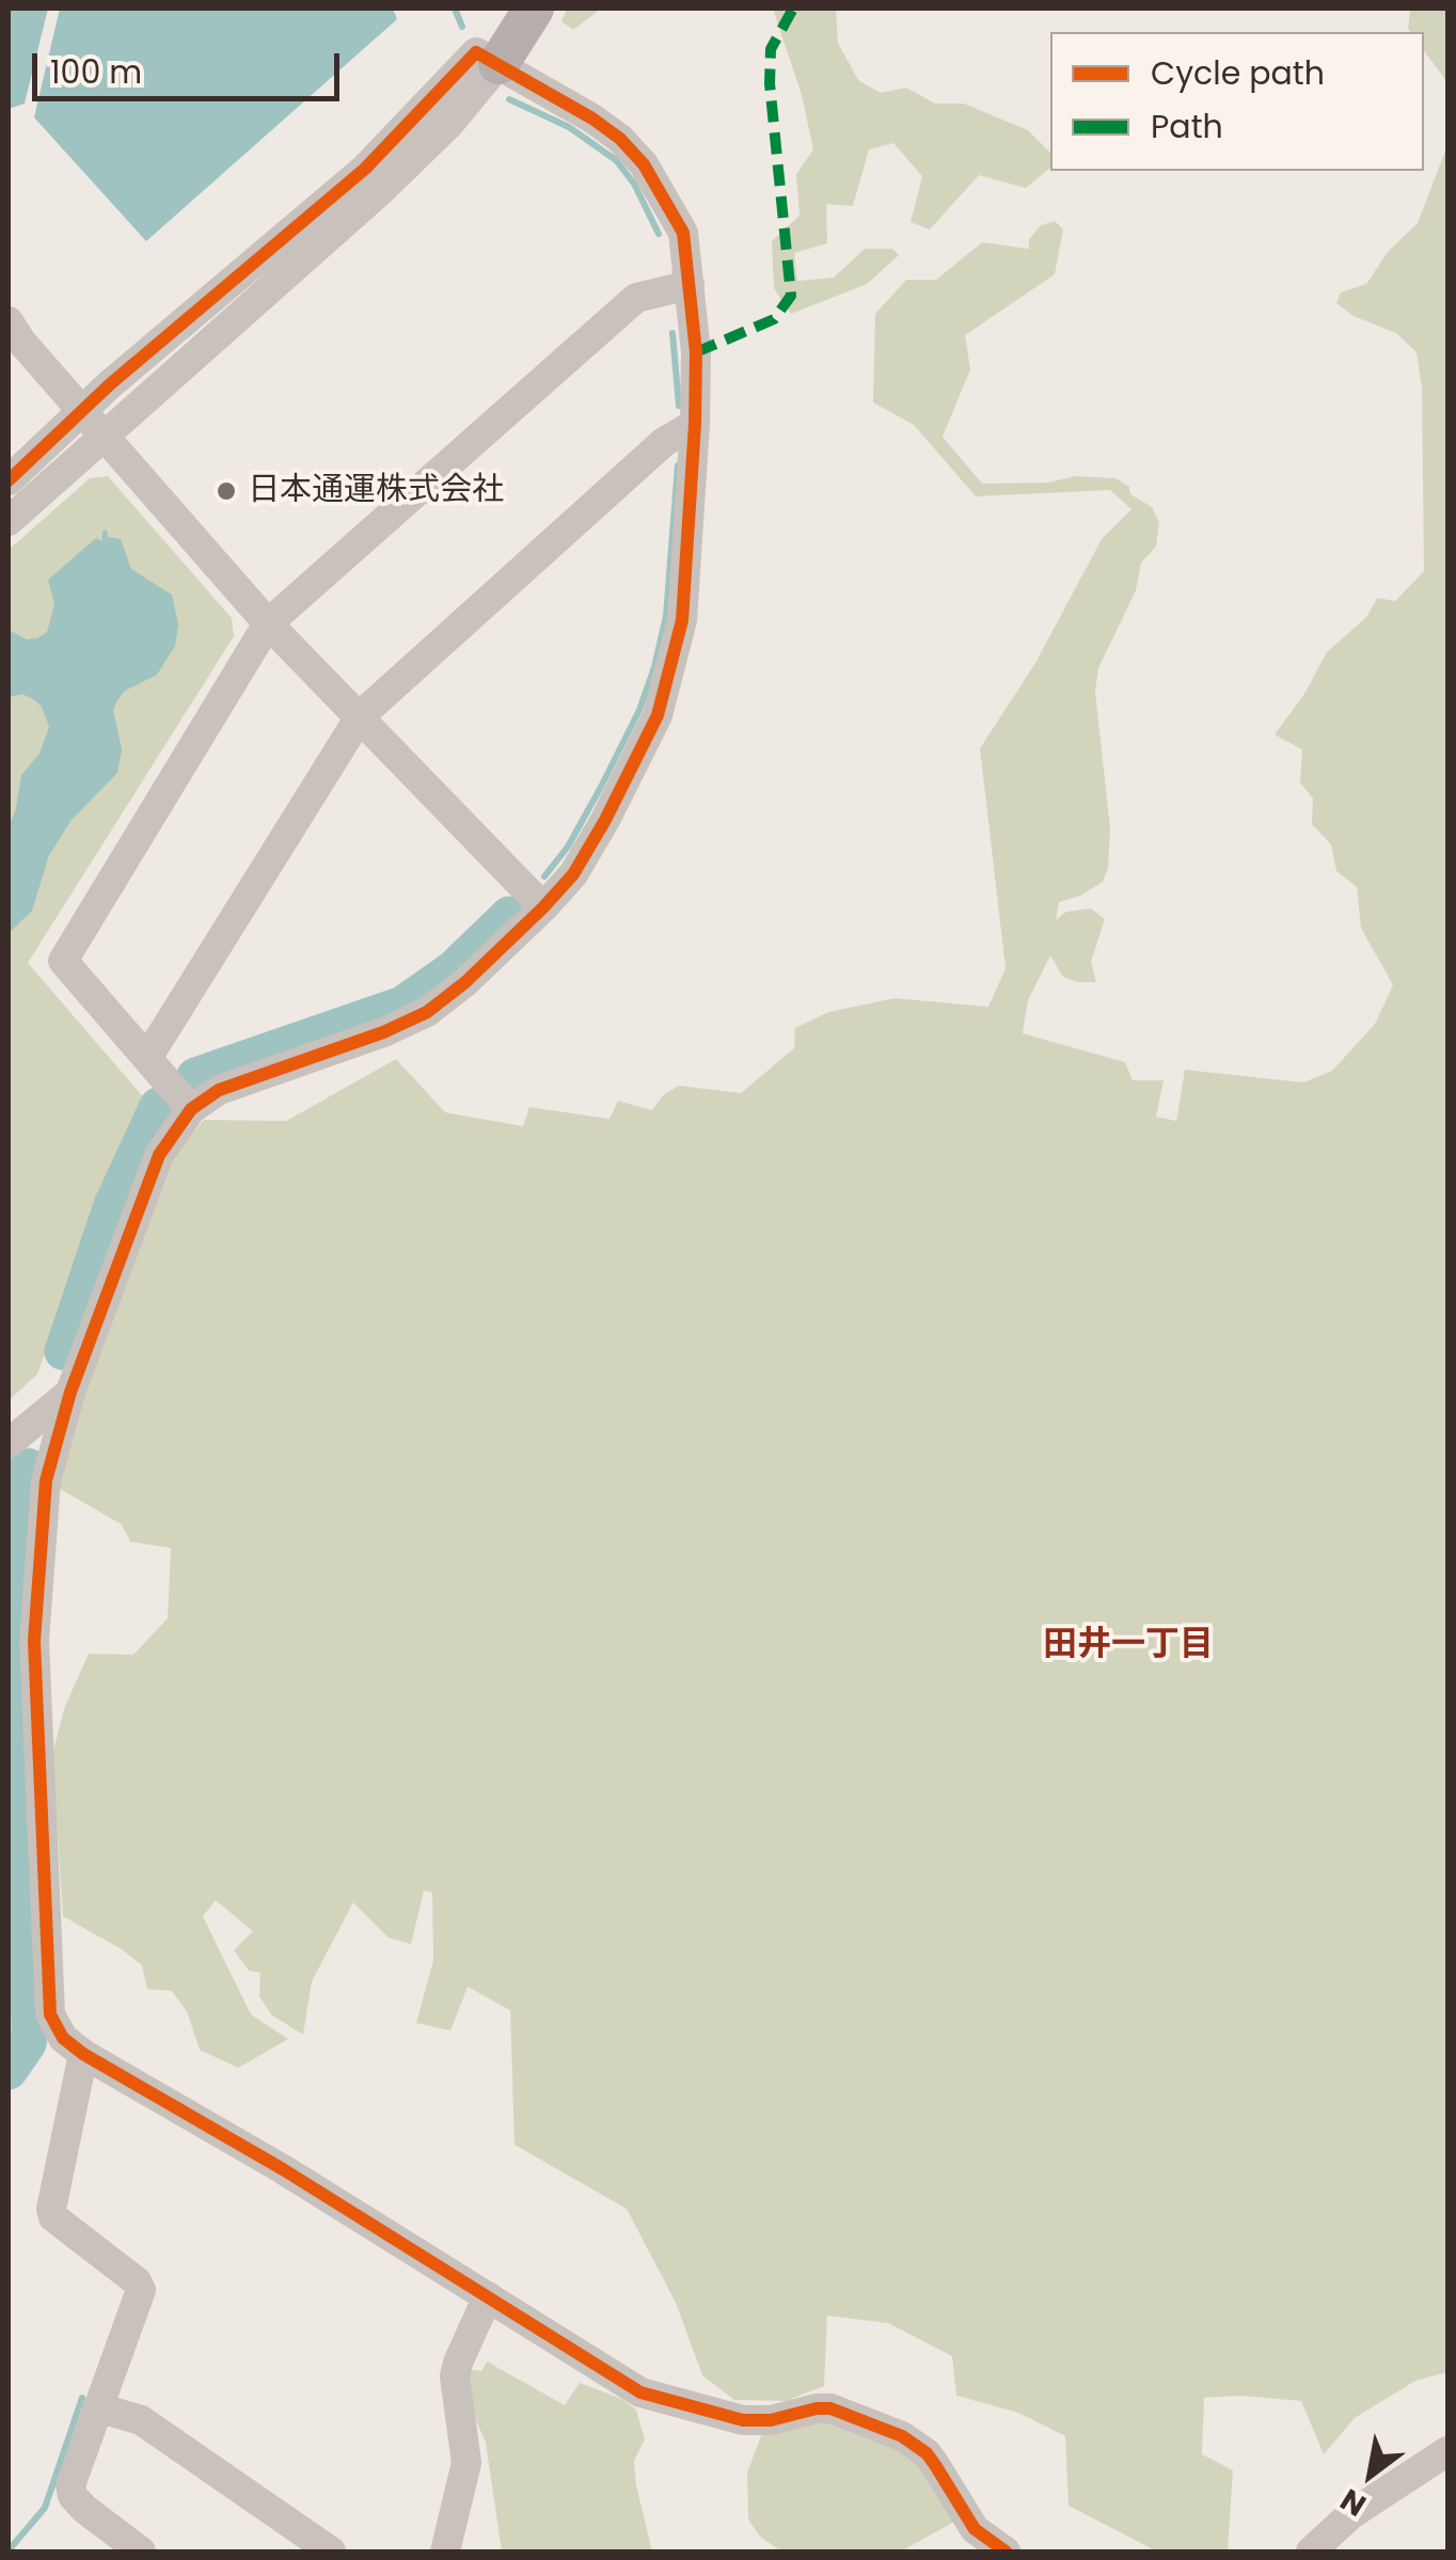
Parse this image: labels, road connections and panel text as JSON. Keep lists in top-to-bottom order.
{
  "districts": ["田井一丁目"],
  "places": ["日本通運株式会社"],
  "legend": ["Cycle path", "Path"],
  "scale_bar": "100 m",
  "north": "bottom left"
}
